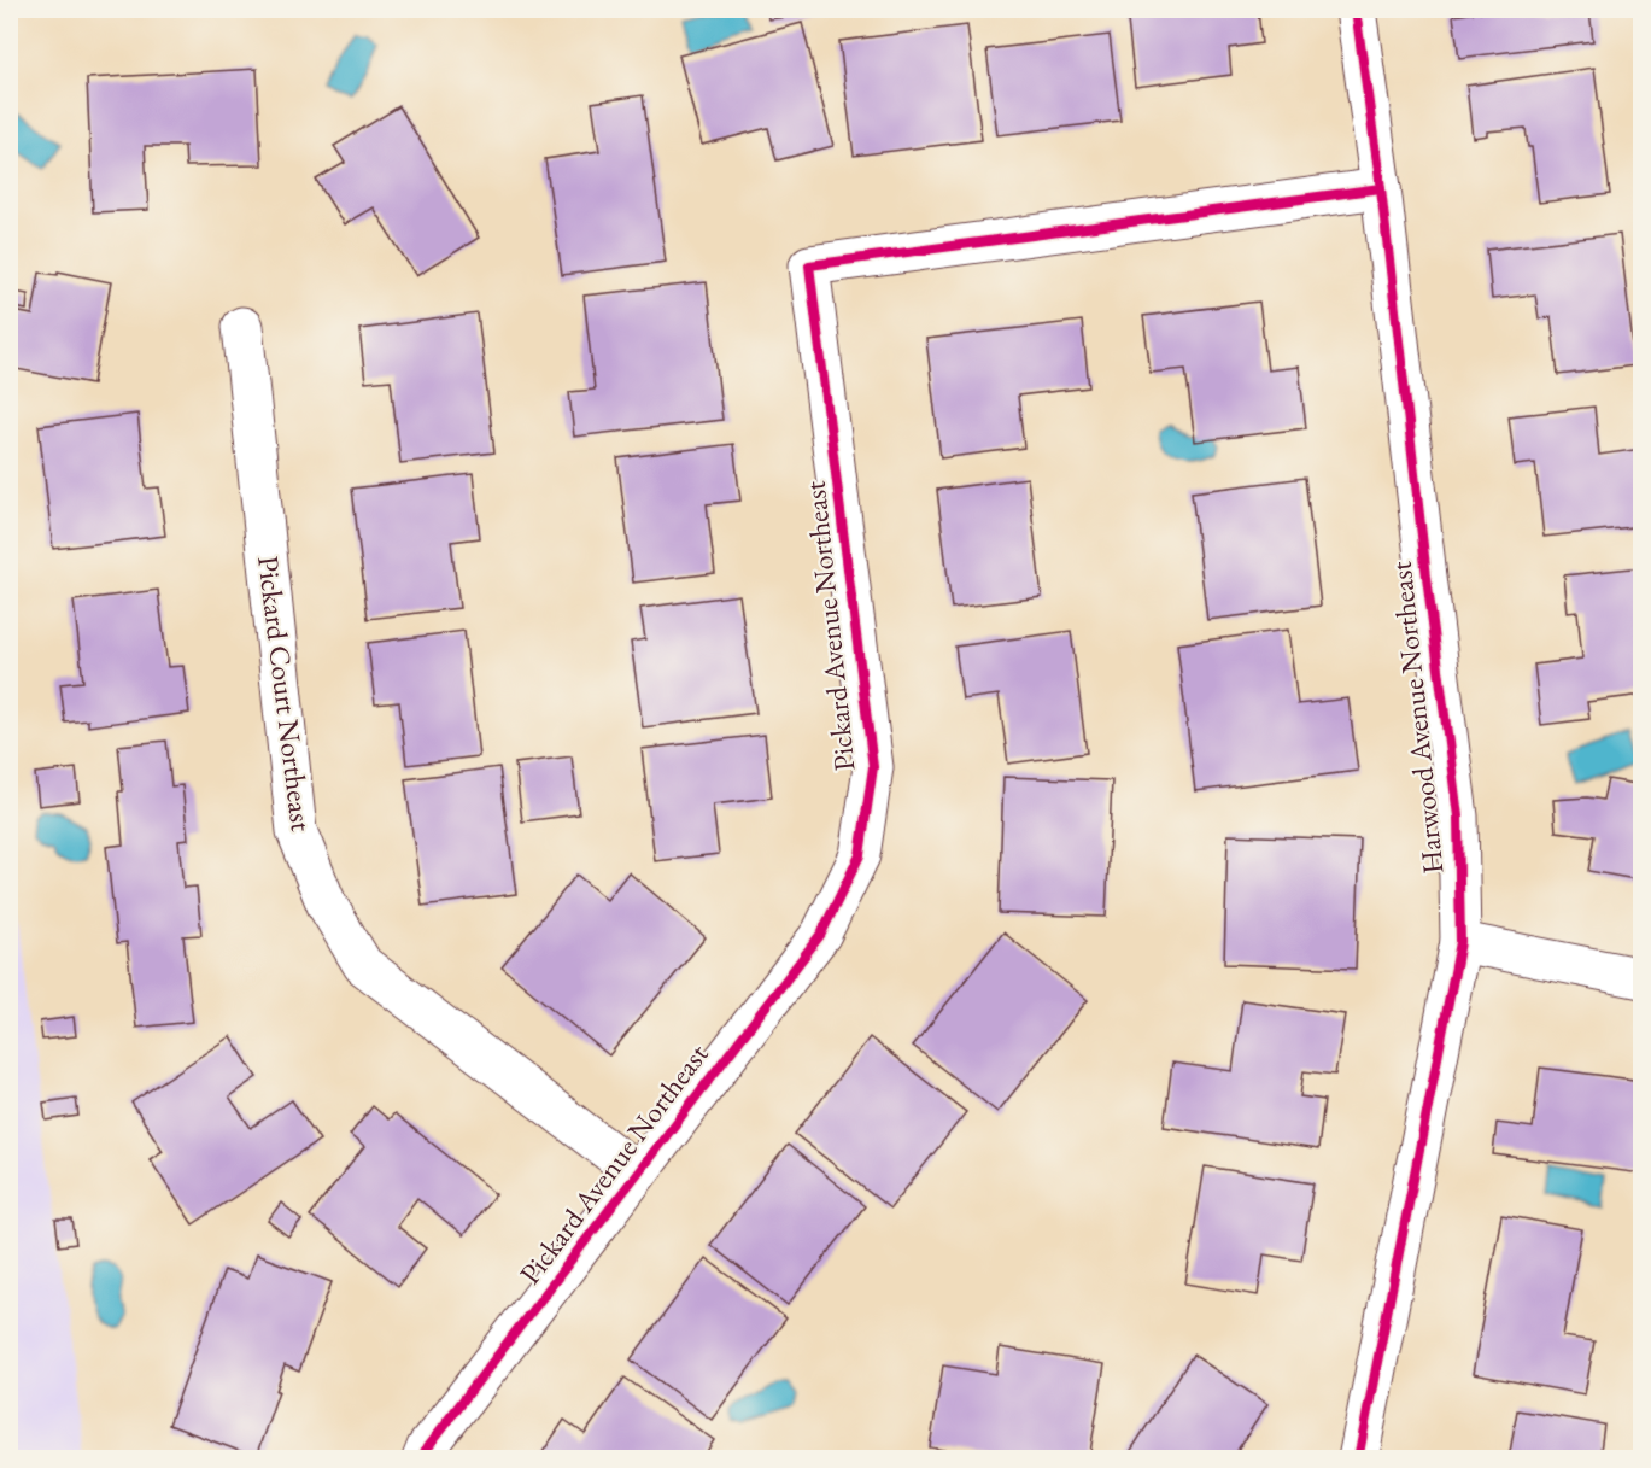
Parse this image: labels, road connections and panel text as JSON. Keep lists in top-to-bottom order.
{
  "streets": {
    "street": ["Pickard Avenue Northeast", "Pickard Court Northeast", "Harwood Avenue Northeast"]
  },
  "crossings": [
    ["Pickard Avenue Northeast", "Pickard Court Northeast"],
    ["Pickard Avenue Northeast", "Harwood Avenue Northeast"]
  ]
}
